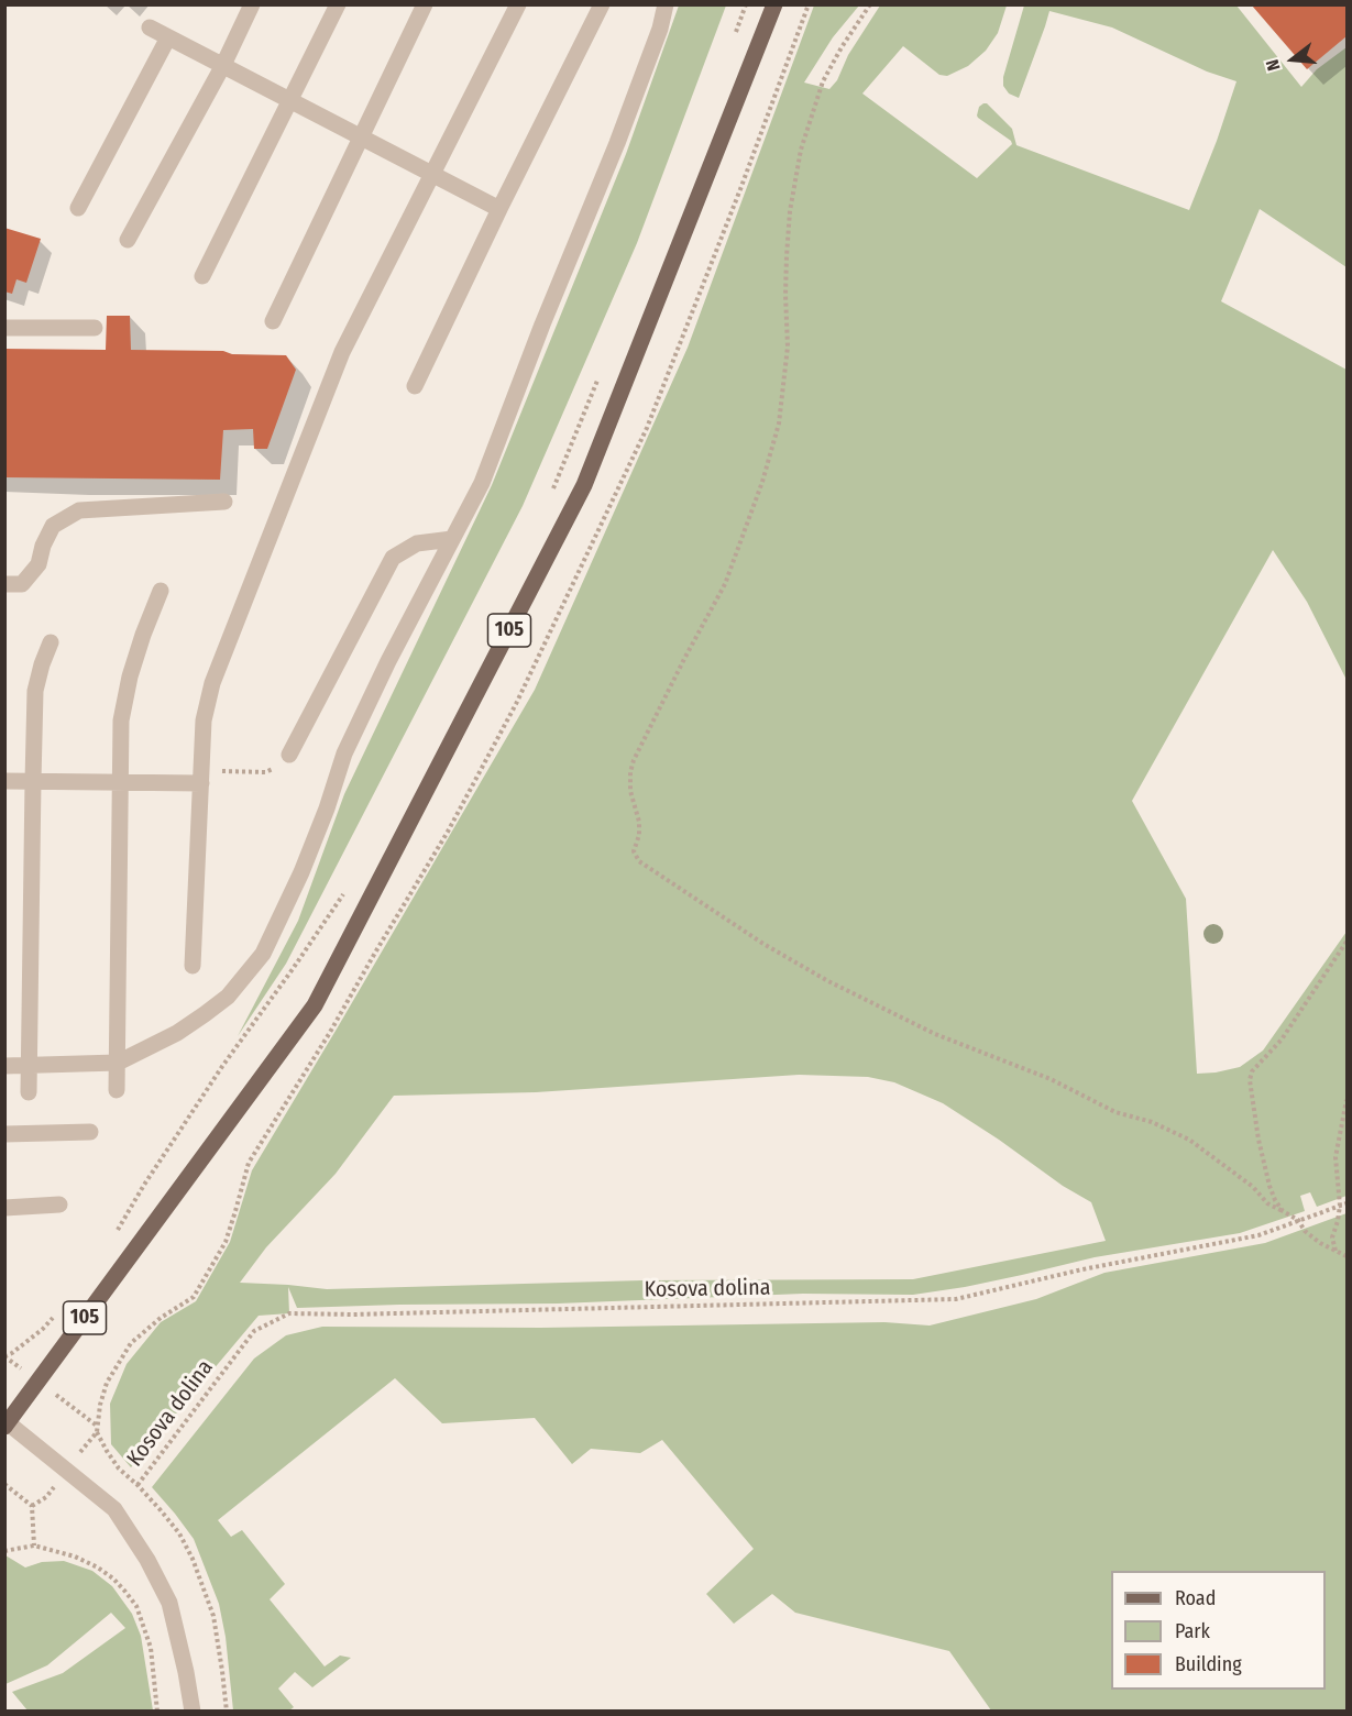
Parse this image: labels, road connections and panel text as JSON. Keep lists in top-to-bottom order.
{
  "streets": {
    "main road": ["105"],
    "path": ["Kosova dolina"]
  },
  "legend": ["Road", "Park", "Building"],
  "north": "left"
}
